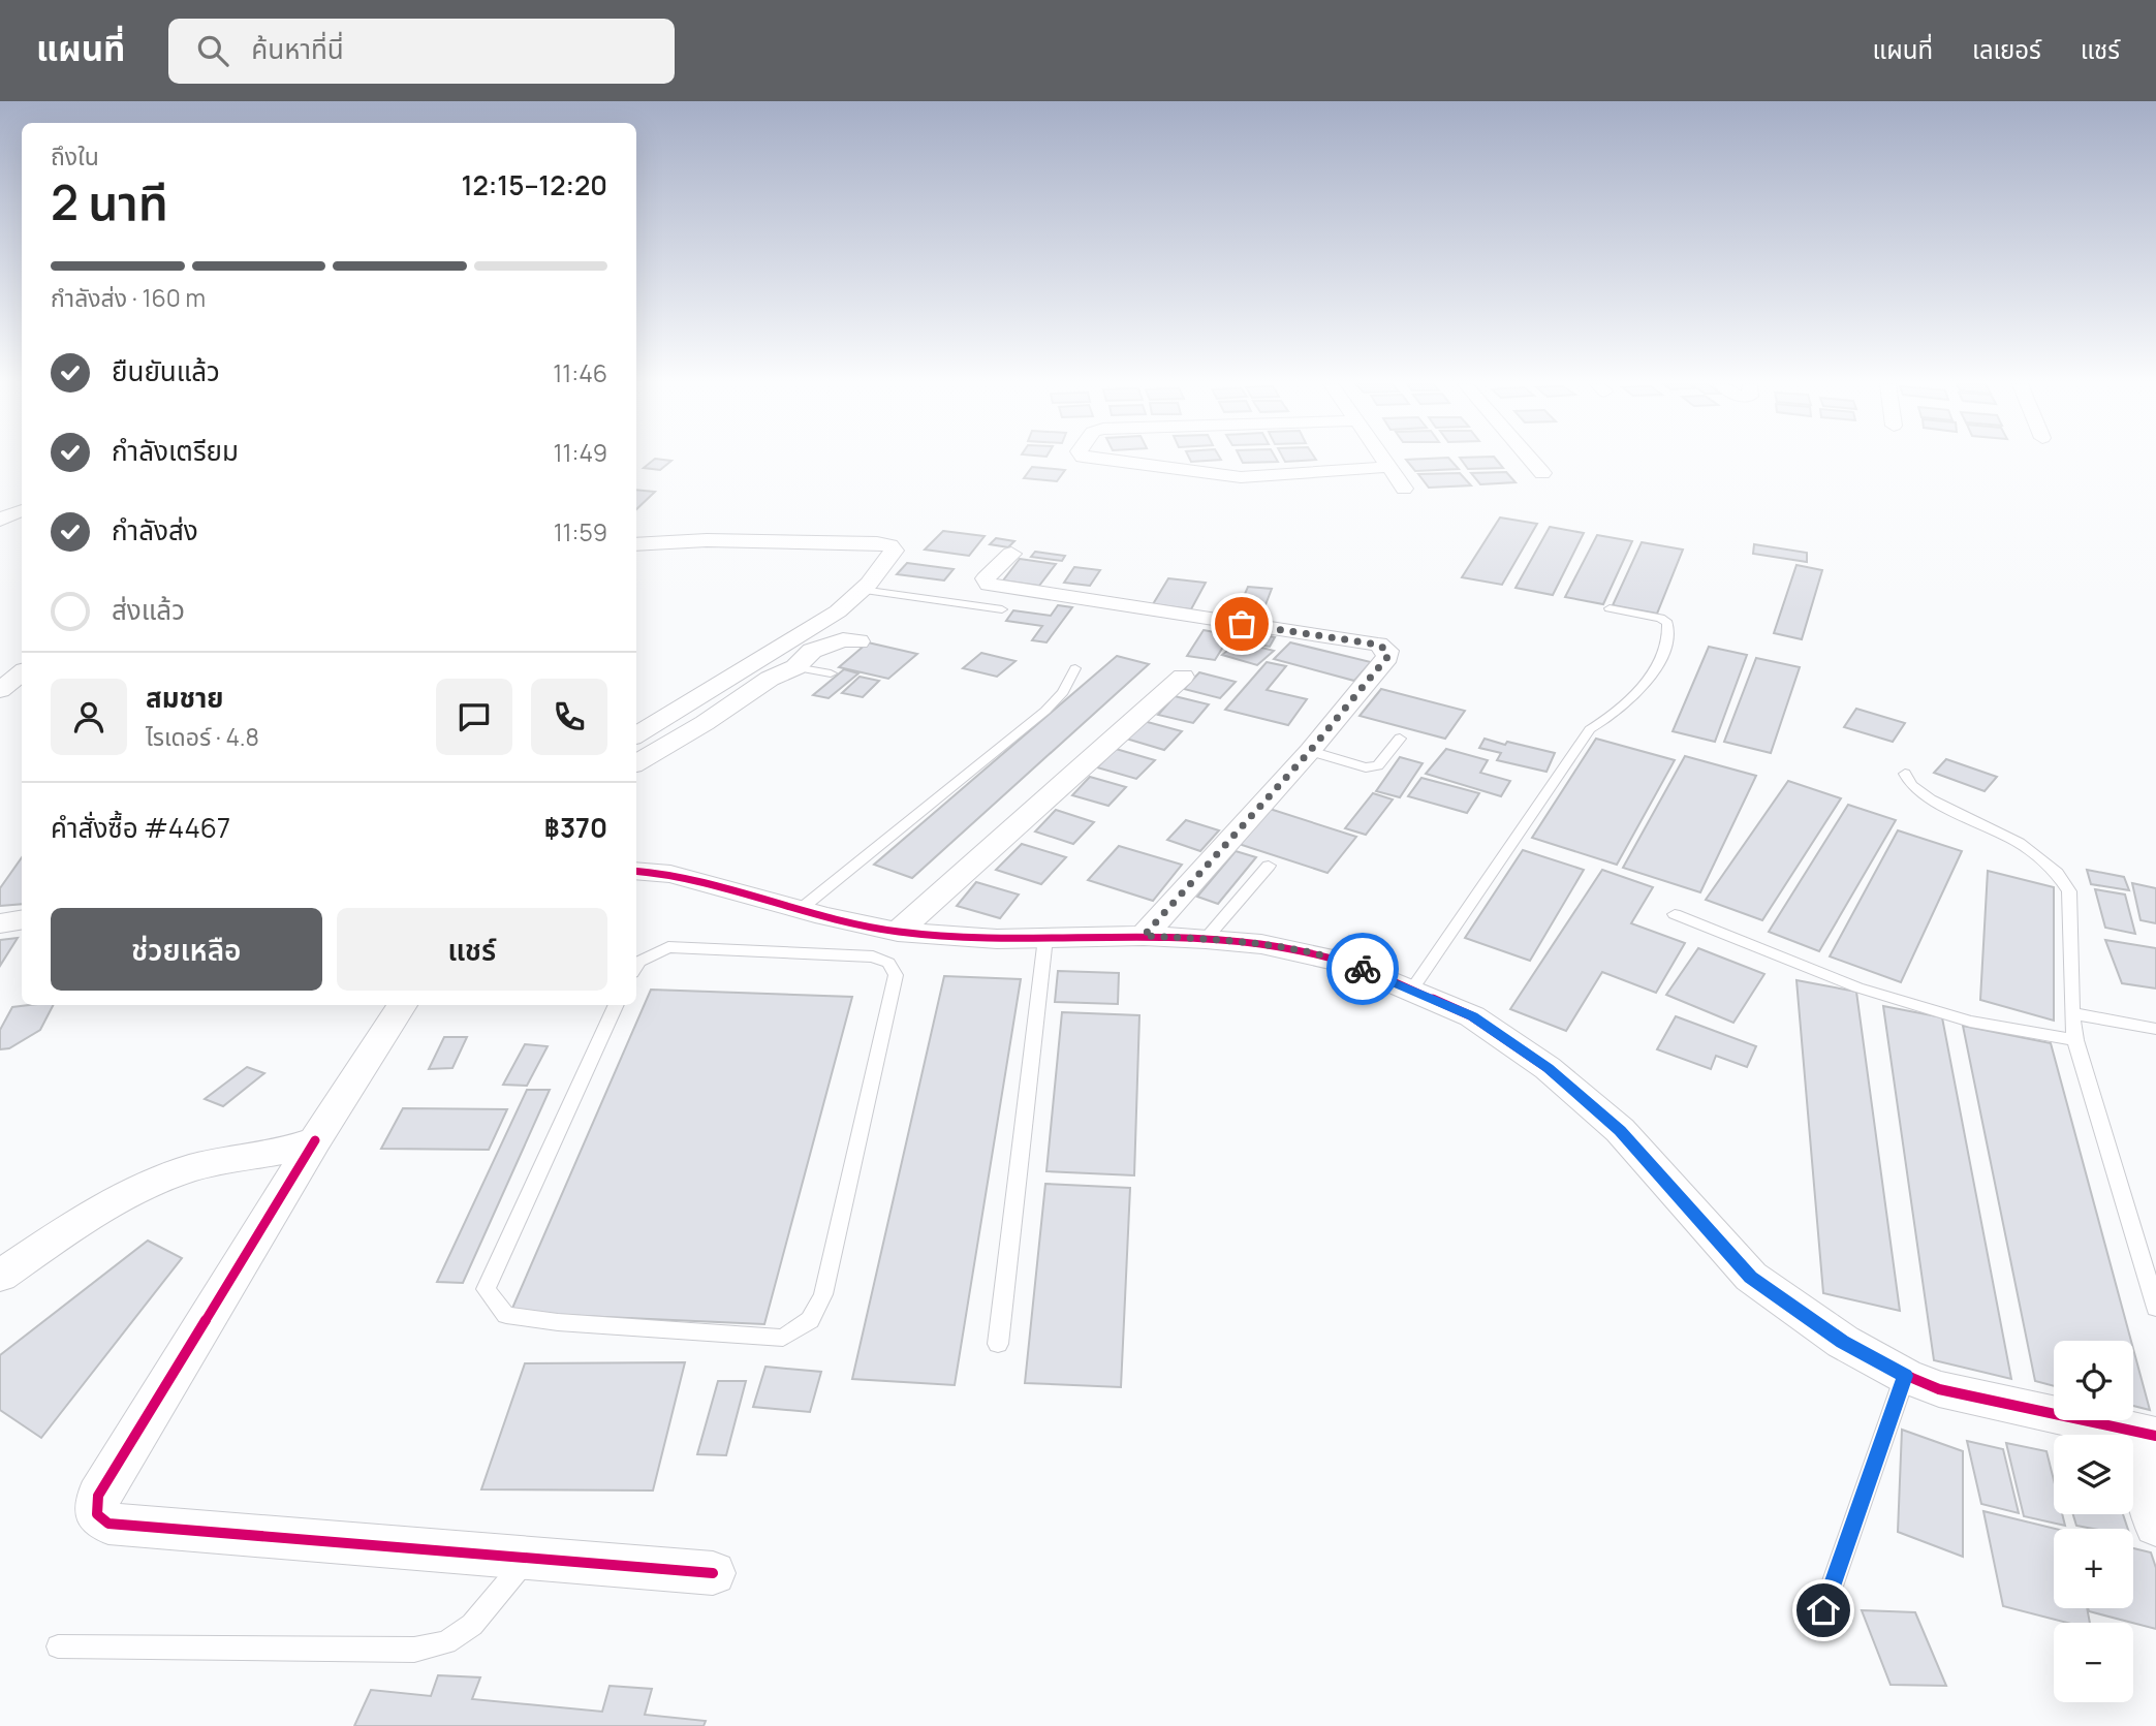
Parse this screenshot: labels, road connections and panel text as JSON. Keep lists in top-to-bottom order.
{
  "page": {
    "header": "แผนที่",
    "search": "ค้นหาที่นี่",
    "nav": ["แผนที่", "เลเยอร์", "แชร์"],
    "heading": ["2 นาที", "ถึงใน", "12:15–12:20"],
    "panel": [
      "สมชาย",
      "ไรเดอร์ · 4.8",
      "คำสั่งซื้อ #4467",
      "฿370"
    ],
    "bar": "กำลังส่ง · 160 m",
    "list": [
      ["ยืนยันแล้ว", "11:46"],
      ["กำลังเตรียม", "11:49"],
      ["กำลังส่ง", "11:59"],
      "ส่งแล้ว"
    ],
    "buttons": ["ช่วยเหลือ", "แชร์"],
    "map_buttons": ["+", "−"]
  }
}
